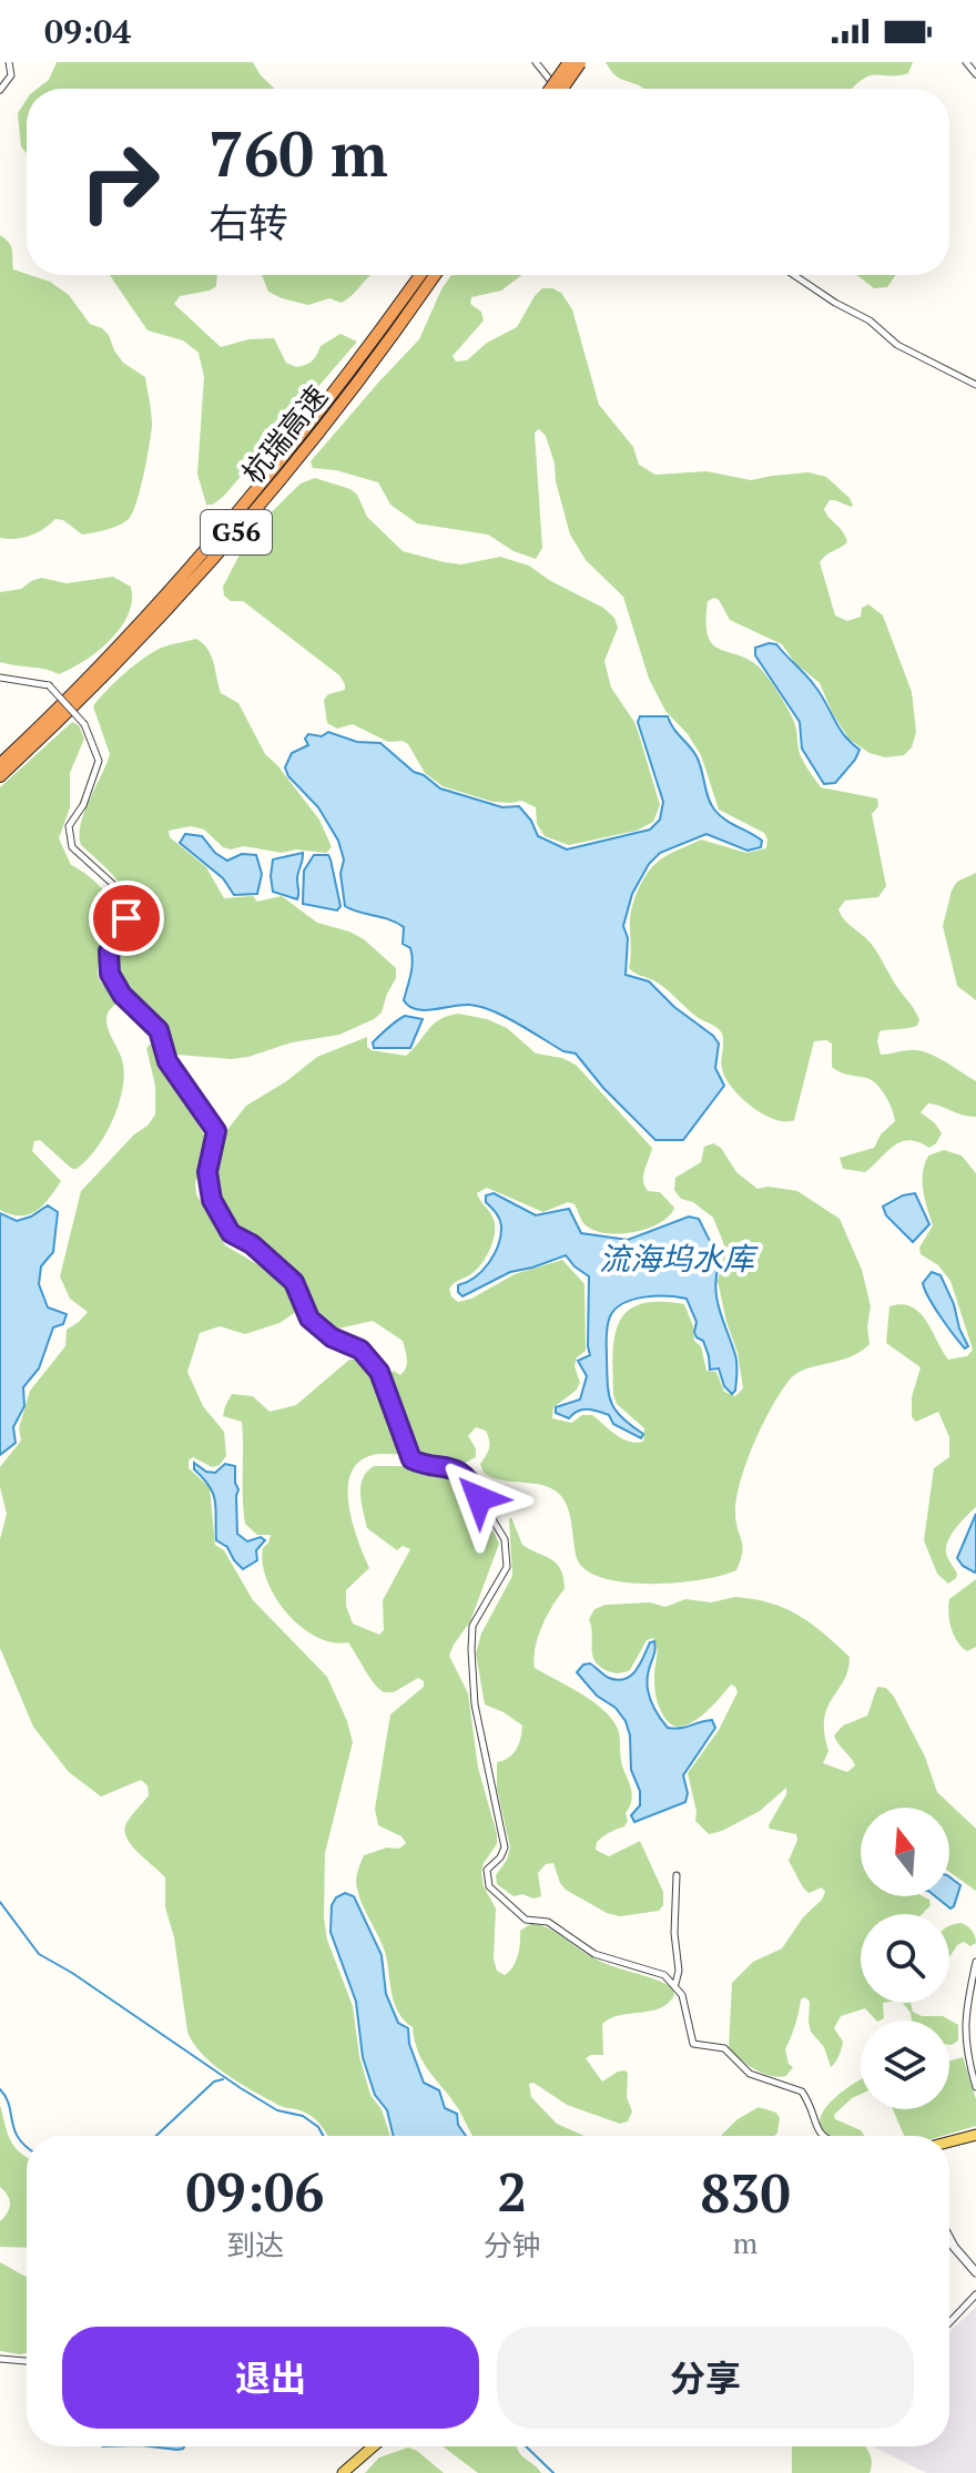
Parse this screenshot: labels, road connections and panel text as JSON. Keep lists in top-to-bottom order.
{
  "streets": {
    "highway": ["杭瑞高速", "G56"]
  },
  "water": ["流海坞水库"],
  "north": "top",
  "page": {
    "status": "09:04",
    "turn": ["760 m", "右转"],
    "eta": [
      "09:06",
      "到达",
      "2",
      "分钟",
      "830",
      "m"
    ],
    "buttons": ["退出", "分享"]
  }
}
